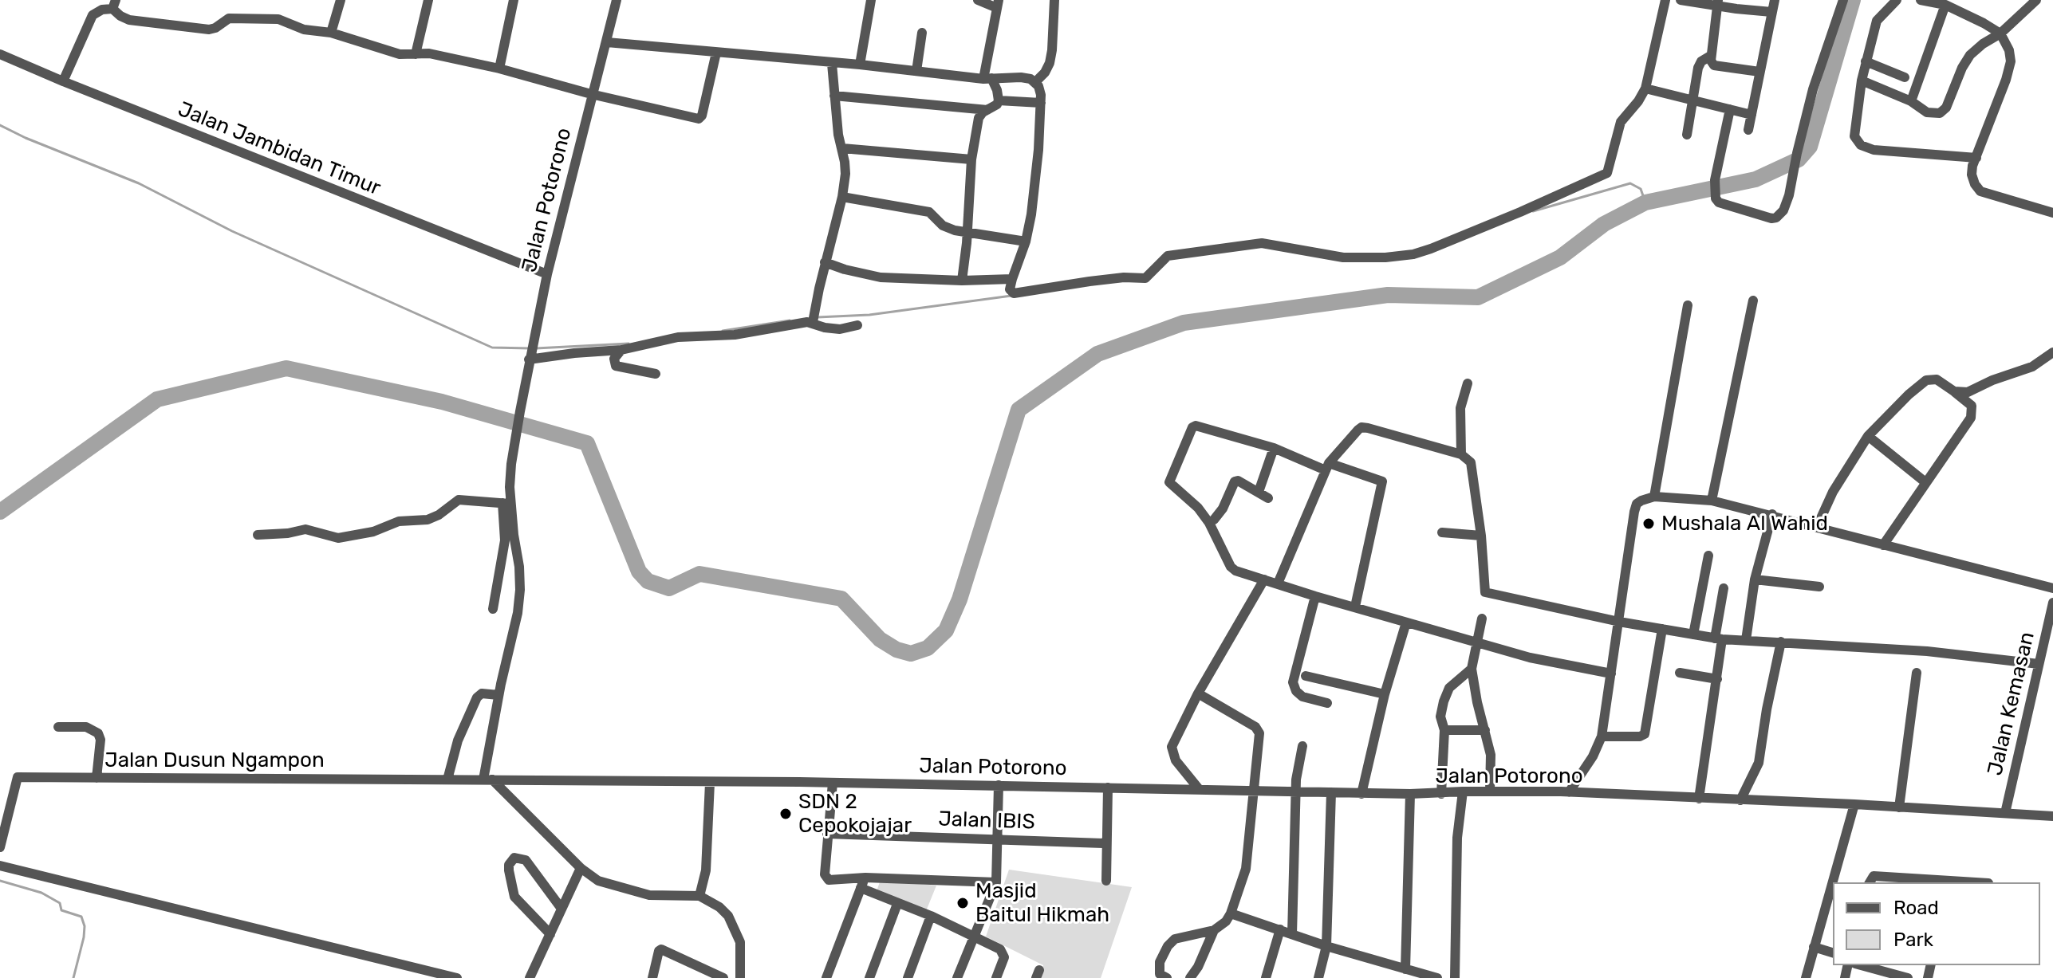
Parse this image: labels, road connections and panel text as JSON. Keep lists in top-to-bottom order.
{
  "streets": {
    "street": [
      "Jalan Jambidan Timur",
      "Jalan Potorono",
      "Jalan Kemasan",
      "Jalan Dusun Ngampon",
      "Jalan IBIS"
    ]
  },
  "crossings": [
    ["Jalan Jambidan Timur", "Jalan Potorono"],
    ["Jalan Potorono", "Jalan Kemasan"],
    ["Jalan Potorono", "Jalan Dusun Ngampon"]
  ],
  "places": ["Mushala Al Wahid", "SDN 2 Cepokojajar", "Masjid Baitul Hikmah"],
  "legend": ["Road", "Park"]
}
